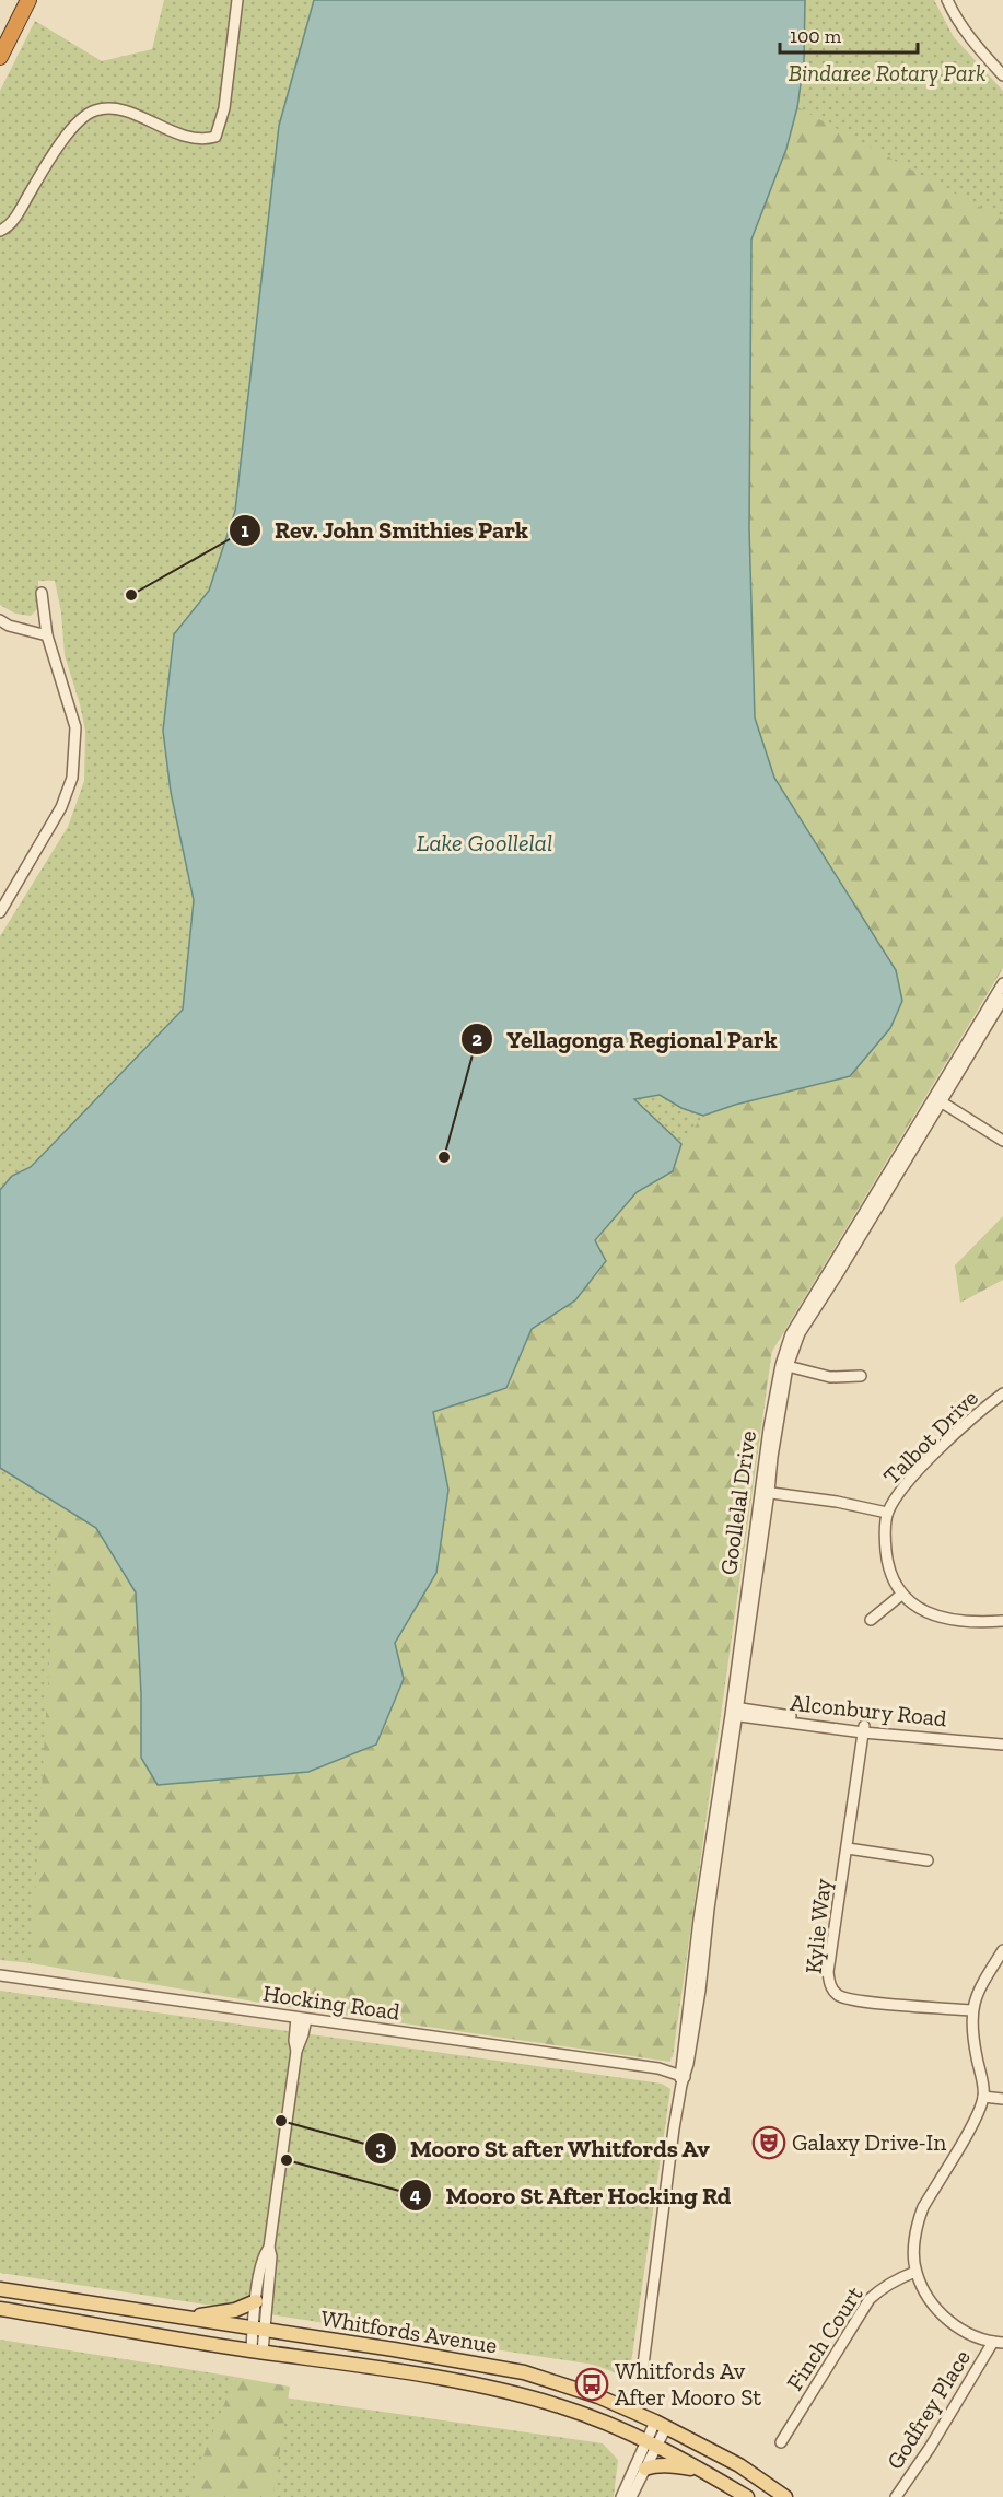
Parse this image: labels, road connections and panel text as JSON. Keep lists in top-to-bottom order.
{
  "streets": {
    "main road": ["Whitfords Avenue"],
    "street": [
      "Talbot Drive",
      "Goollelal Drive",
      "Alconbury Road",
      "Kylie Way",
      "Hocking Road",
      "Finch Court",
      "Godfrey Place"
    ]
  },
  "crossings": [
    ["Goollelal Drive", "Alconbury Road"],
    ["Goollelal Drive", "Hocking Road"],
    ["Alconbury Road", "Kylie Way"]
  ],
  "water": ["Lake Goollelal"],
  "parks": ["Bindaree Rotary Park"],
  "places": {
    "other": [
      "Rev. John Smithies Park",
      "Yellagonga Regional Park",
      "Mooro St after Whitfords Av",
      "Mooro St After Hocking Rd"
    ],
    "theatre": ["Galaxy Drive-In"],
    "bus stop": ["Whitfords Av After Mooro St"]
  },
  "scale_bar": "100 m"
}
